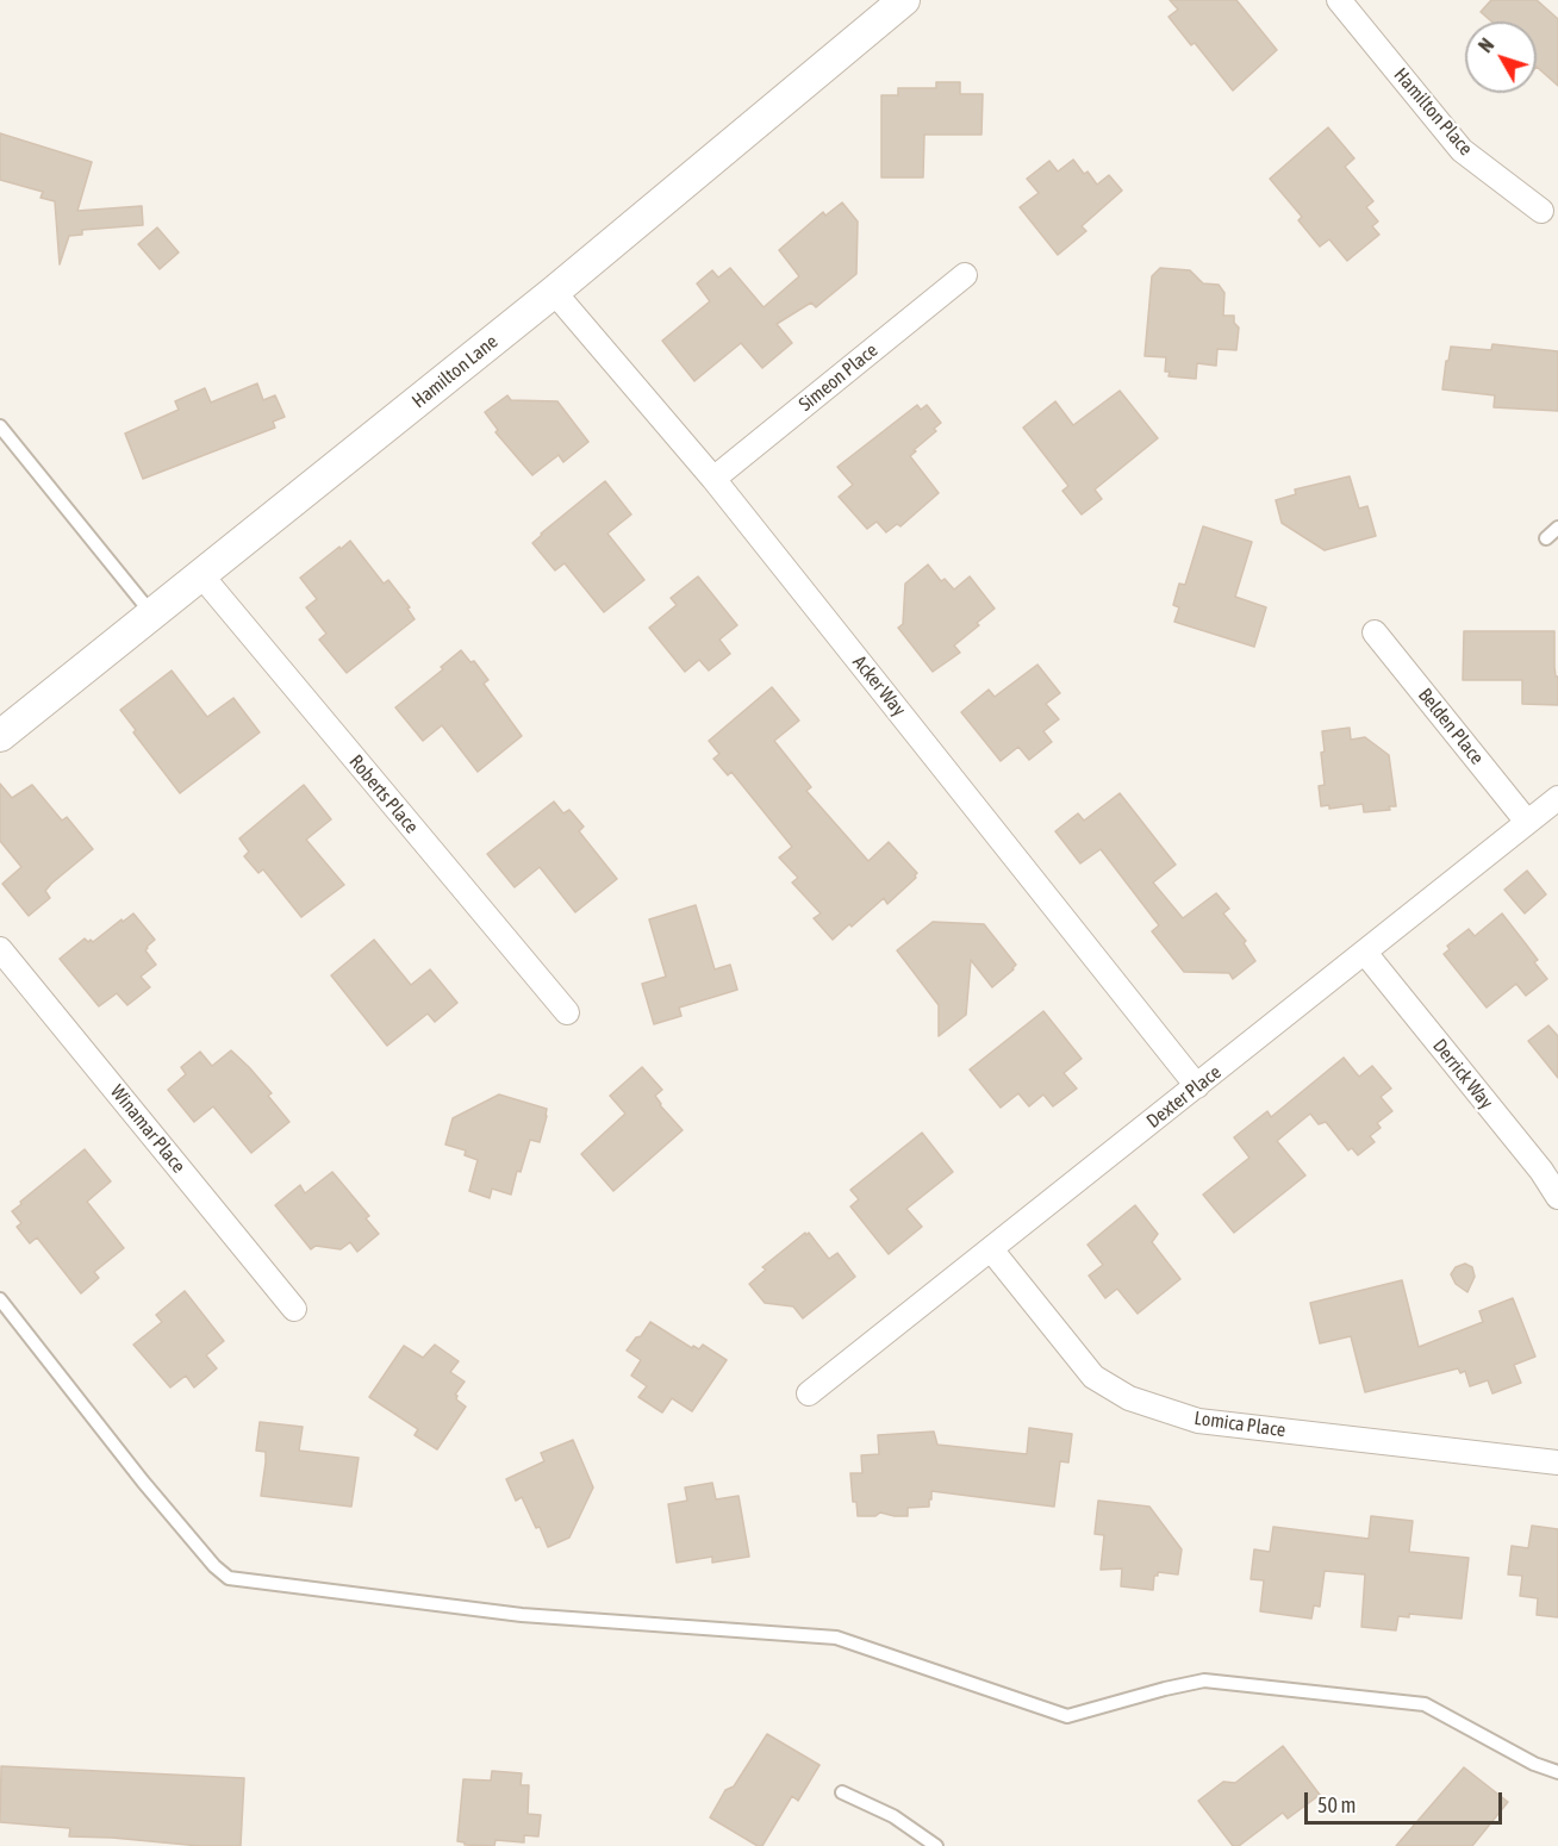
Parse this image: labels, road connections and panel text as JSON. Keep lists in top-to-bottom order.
{
  "streets": {
    "street": [
      "Hamilton Place",
      "Hamilton Lane",
      "Simeon Place",
      "Acker Way",
      "Belden Place",
      "Roberts Place",
      "Derrick Way",
      "Dexter Place",
      "Winamar Place",
      "Lomica Place"
    ]
  },
  "crossings": [
    ["Hamilton Lane", "Acker Way"],
    ["Hamilton Lane", "Roberts Place"],
    ["Simeon Place", "Acker Way"],
    ["Acker Way", "Dexter Place"],
    ["Belden Place", "Dexter Place"],
    ["Derrick Way", "Dexter Place"],
    ["Dexter Place", "Lomica Place"]
  ],
  "scale_bar": "50 m",
  "north": "top left"
}
